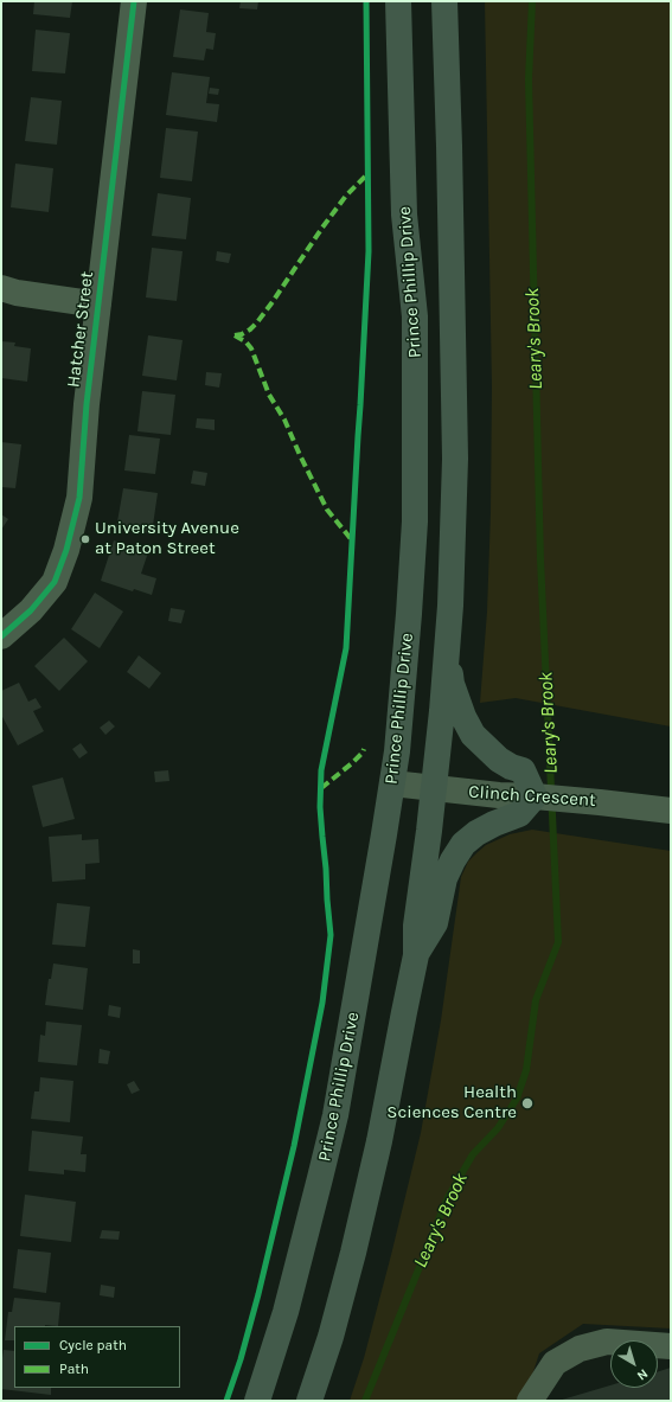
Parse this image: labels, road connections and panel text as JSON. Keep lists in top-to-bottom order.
{
  "streets": {
    "main road": ["Prince Phillip Drive"],
    "street": ["Hatcher Street", "Clinch Crescent"]
  },
  "crossings": [
    ["Prince Phillip Drive", "Clinch Crescent"]
  ],
  "water": ["Leary's Brook"],
  "places": ["University Avenue at Paton Street", "Health Sciences Centre"],
  "legend": ["Cycle path", "Path"],
  "north": "bottom right"
}
